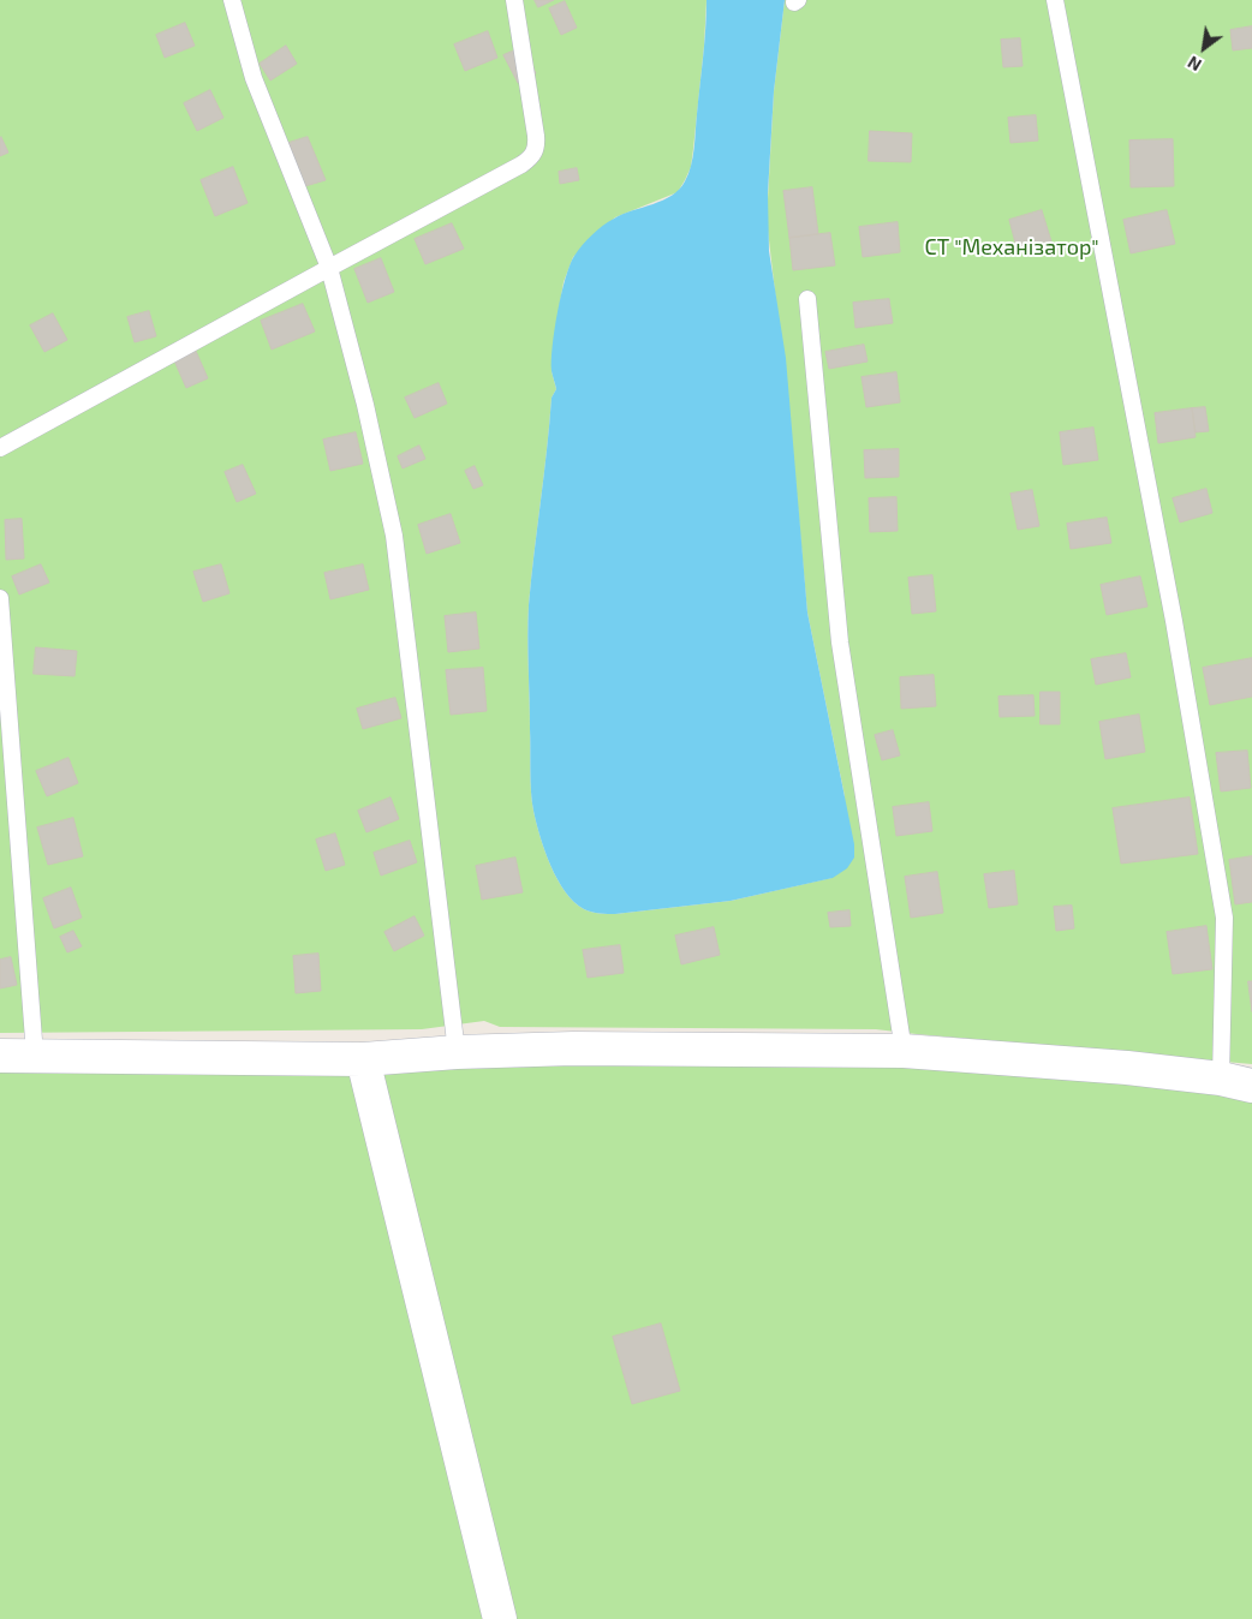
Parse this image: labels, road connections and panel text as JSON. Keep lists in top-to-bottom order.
{
  "parks": ["СТ \"Механізатор\""],
  "north": "bottom left"
}
